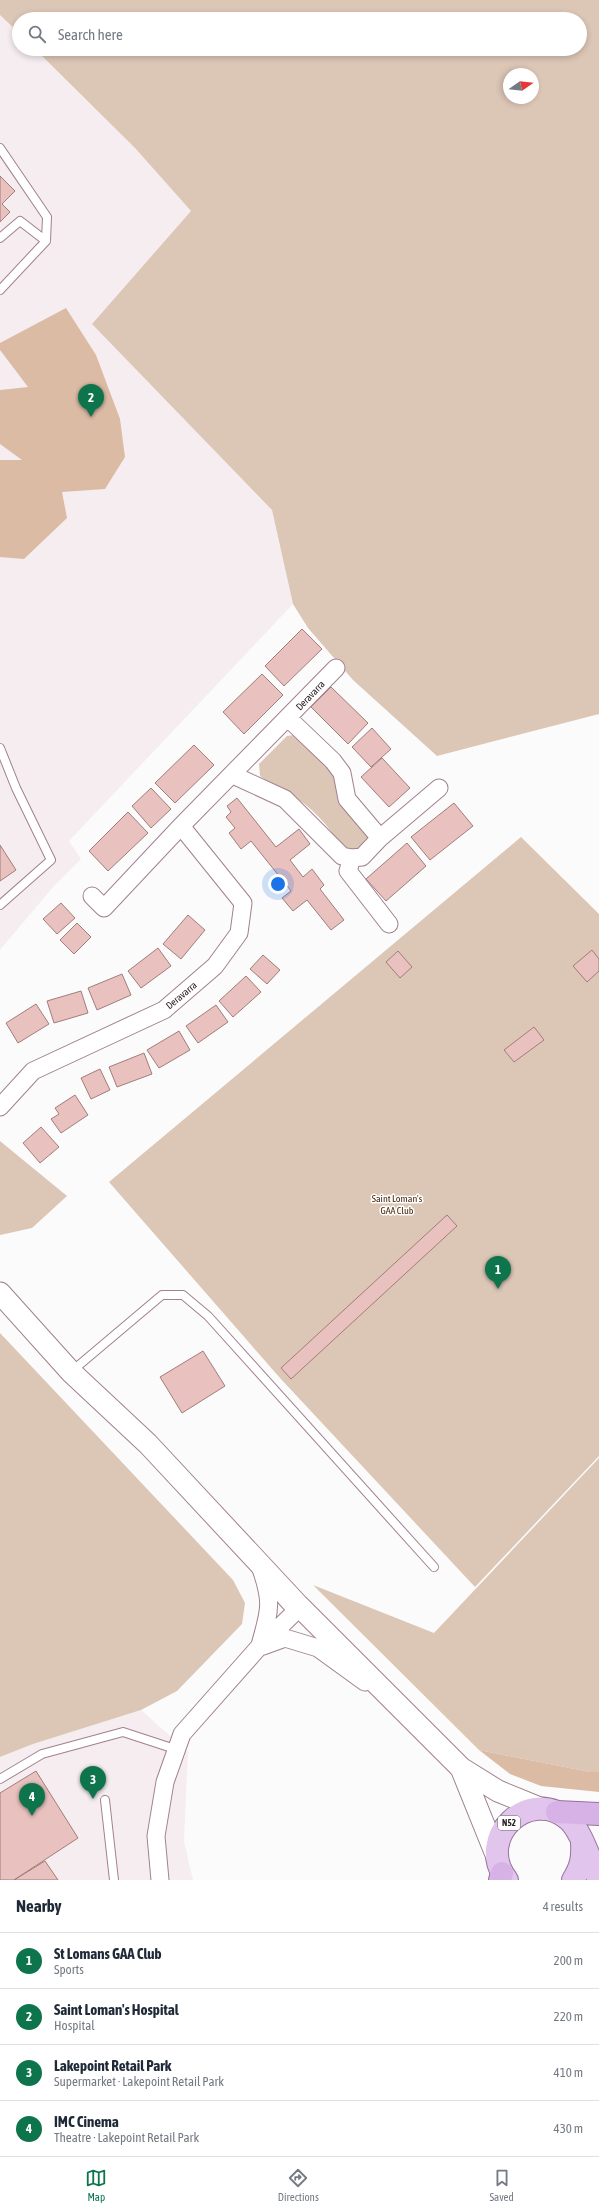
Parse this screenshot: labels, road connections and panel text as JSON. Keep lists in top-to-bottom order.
{
  "streets": {
    "main road": ["N52"],
    "street": ["Deravarra"]
  },
  "parks": ["Saint Loman's GAA Club"],
  "north": "right",
  "page": {
    "search": "Search here",
    "pins": [
      "2",
      "1",
      "3",
      "4"
    ],
    "heading": ["Nearby", "4 results"],
    "list": [
      {
        "mark": "1",
        "name": "St Lomans GAA Club",
        "note": "Sports",
        "value": "200 m"
      },
      {
        "mark": "2",
        "name": "Saint Loman's Hospital",
        "note": "Hospital",
        "value": "220 m"
      },
      {
        "mark": "3",
        "name": "Lakepoint Retail Park",
        "note": "Supermarket · Lakepoint Retail Park",
        "value": "410 m"
      },
      {
        "mark": "4",
        "name": "IMC Cinema",
        "note": "Theatre · Lakepoint Retail Park",
        "value": "430 m"
      }
    ],
    "nav": ["Map", "Directions", "Saved"]
  }
}
